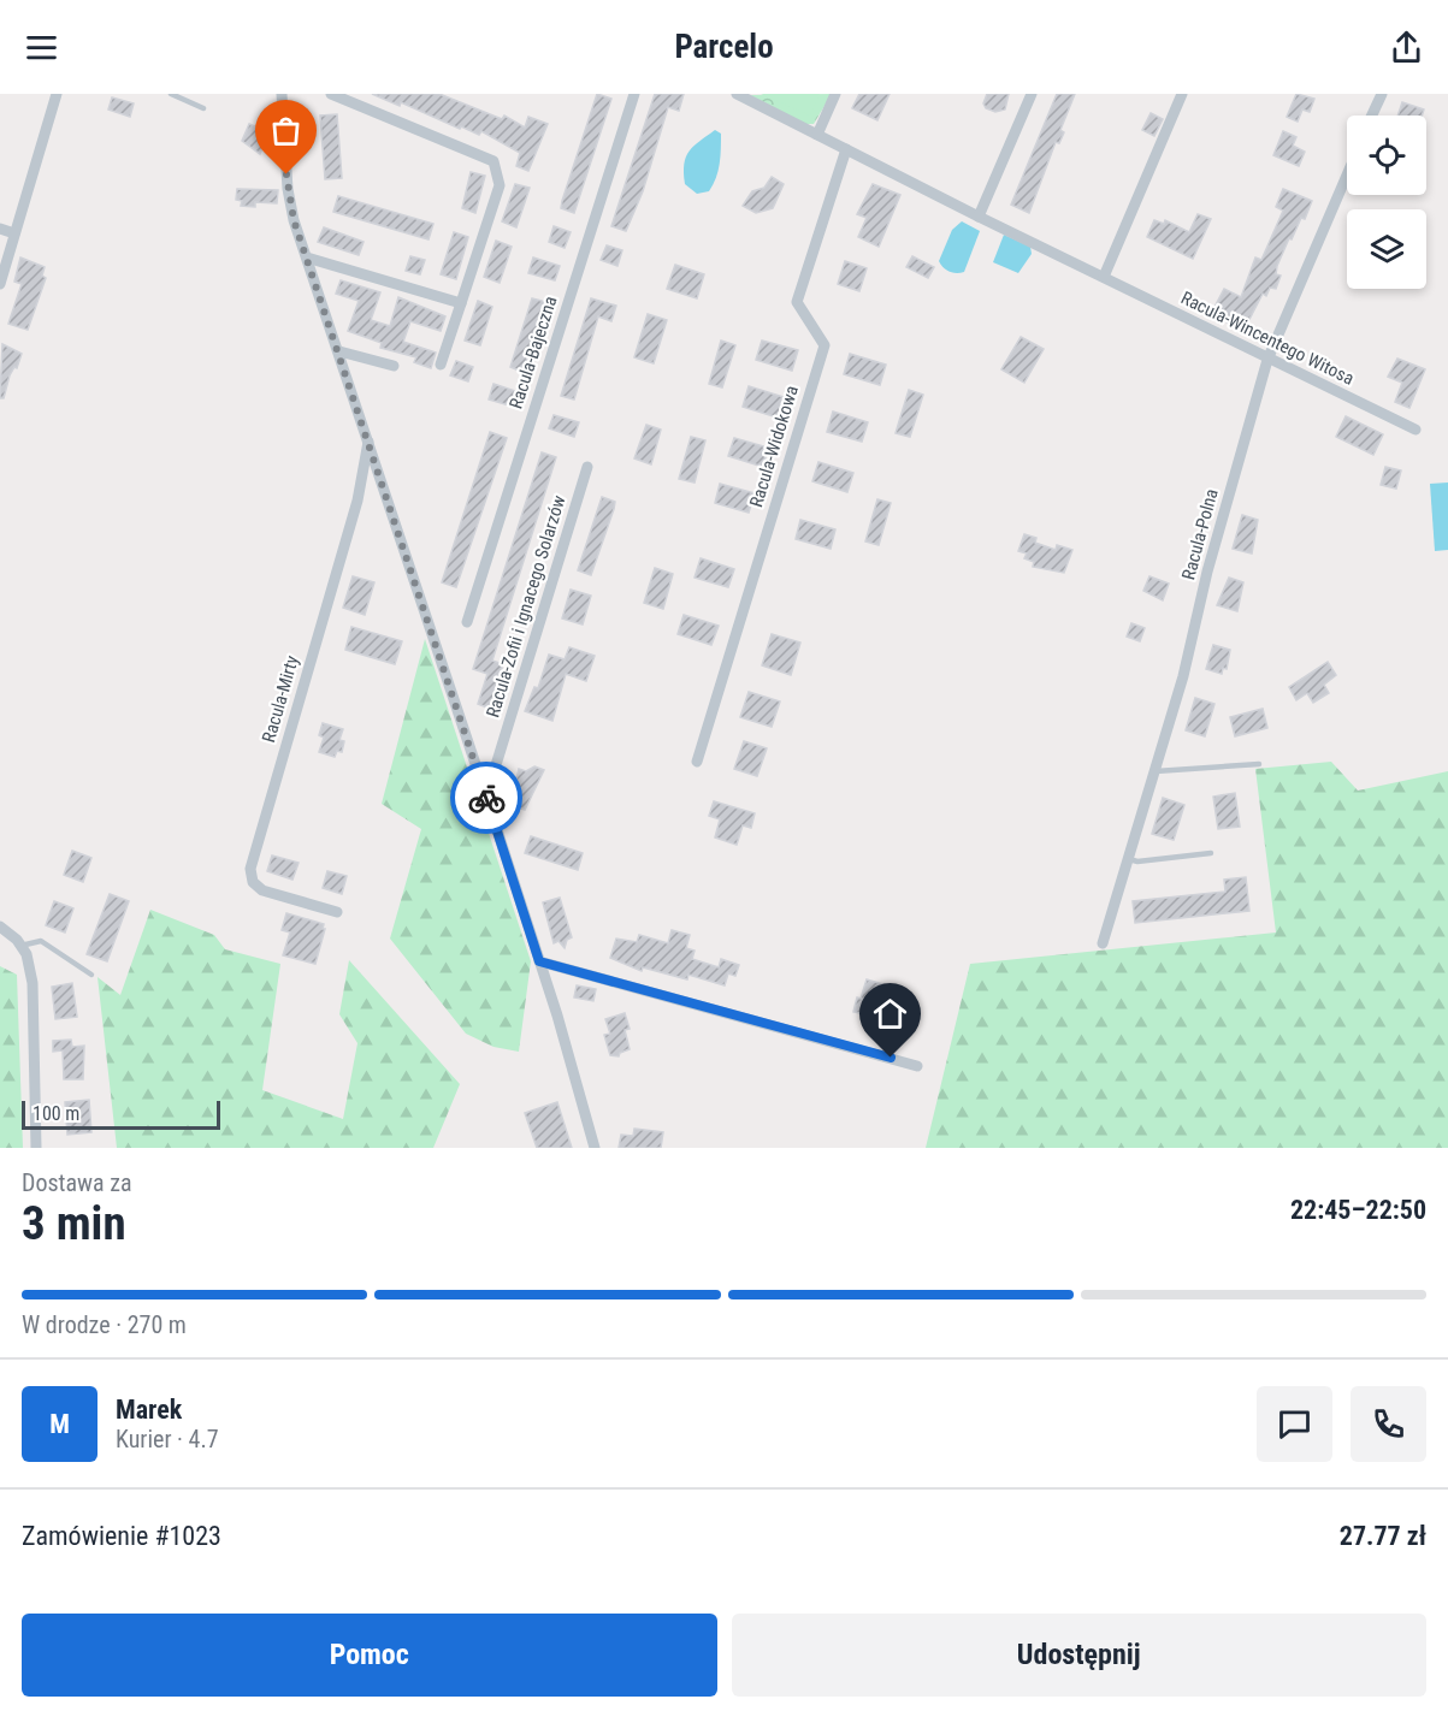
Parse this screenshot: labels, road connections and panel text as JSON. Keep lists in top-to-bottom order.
{
  "streets": {
    "street": [
      "Racula-Wincentego Witosa",
      "Racula-Bajeczna",
      "Racula-Widokowa",
      "Racula-Polna",
      "Racula-Zofii i Ignacego Solarzów",
      "Racula-Mirty"
    ]
  },
  "crossings": [
    ["Racula-Wincentego Witosa", "Racula-Widokowa"],
    ["Racula-Wincentego Witosa", "Racula-Polna"],
    ["Racula-Zofii i Ignacego Solarzów", "Racula-Mirty"]
  ],
  "scale_bar": "100 m",
  "page": {
    "header": "Parcelo",
    "scale": "100 m",
    "heading": ["3 min", "Dostawa za", "22:45–22:50"],
    "panel": [
      "Marek",
      "Kurier · 4.7",
      "Zamówienie #1023",
      "27.77 zł"
    ],
    "bar": "W drodze · 270 m",
    "round": "M",
    "buttons": ["Pomoc", "Udostępnij"]
  }
}
